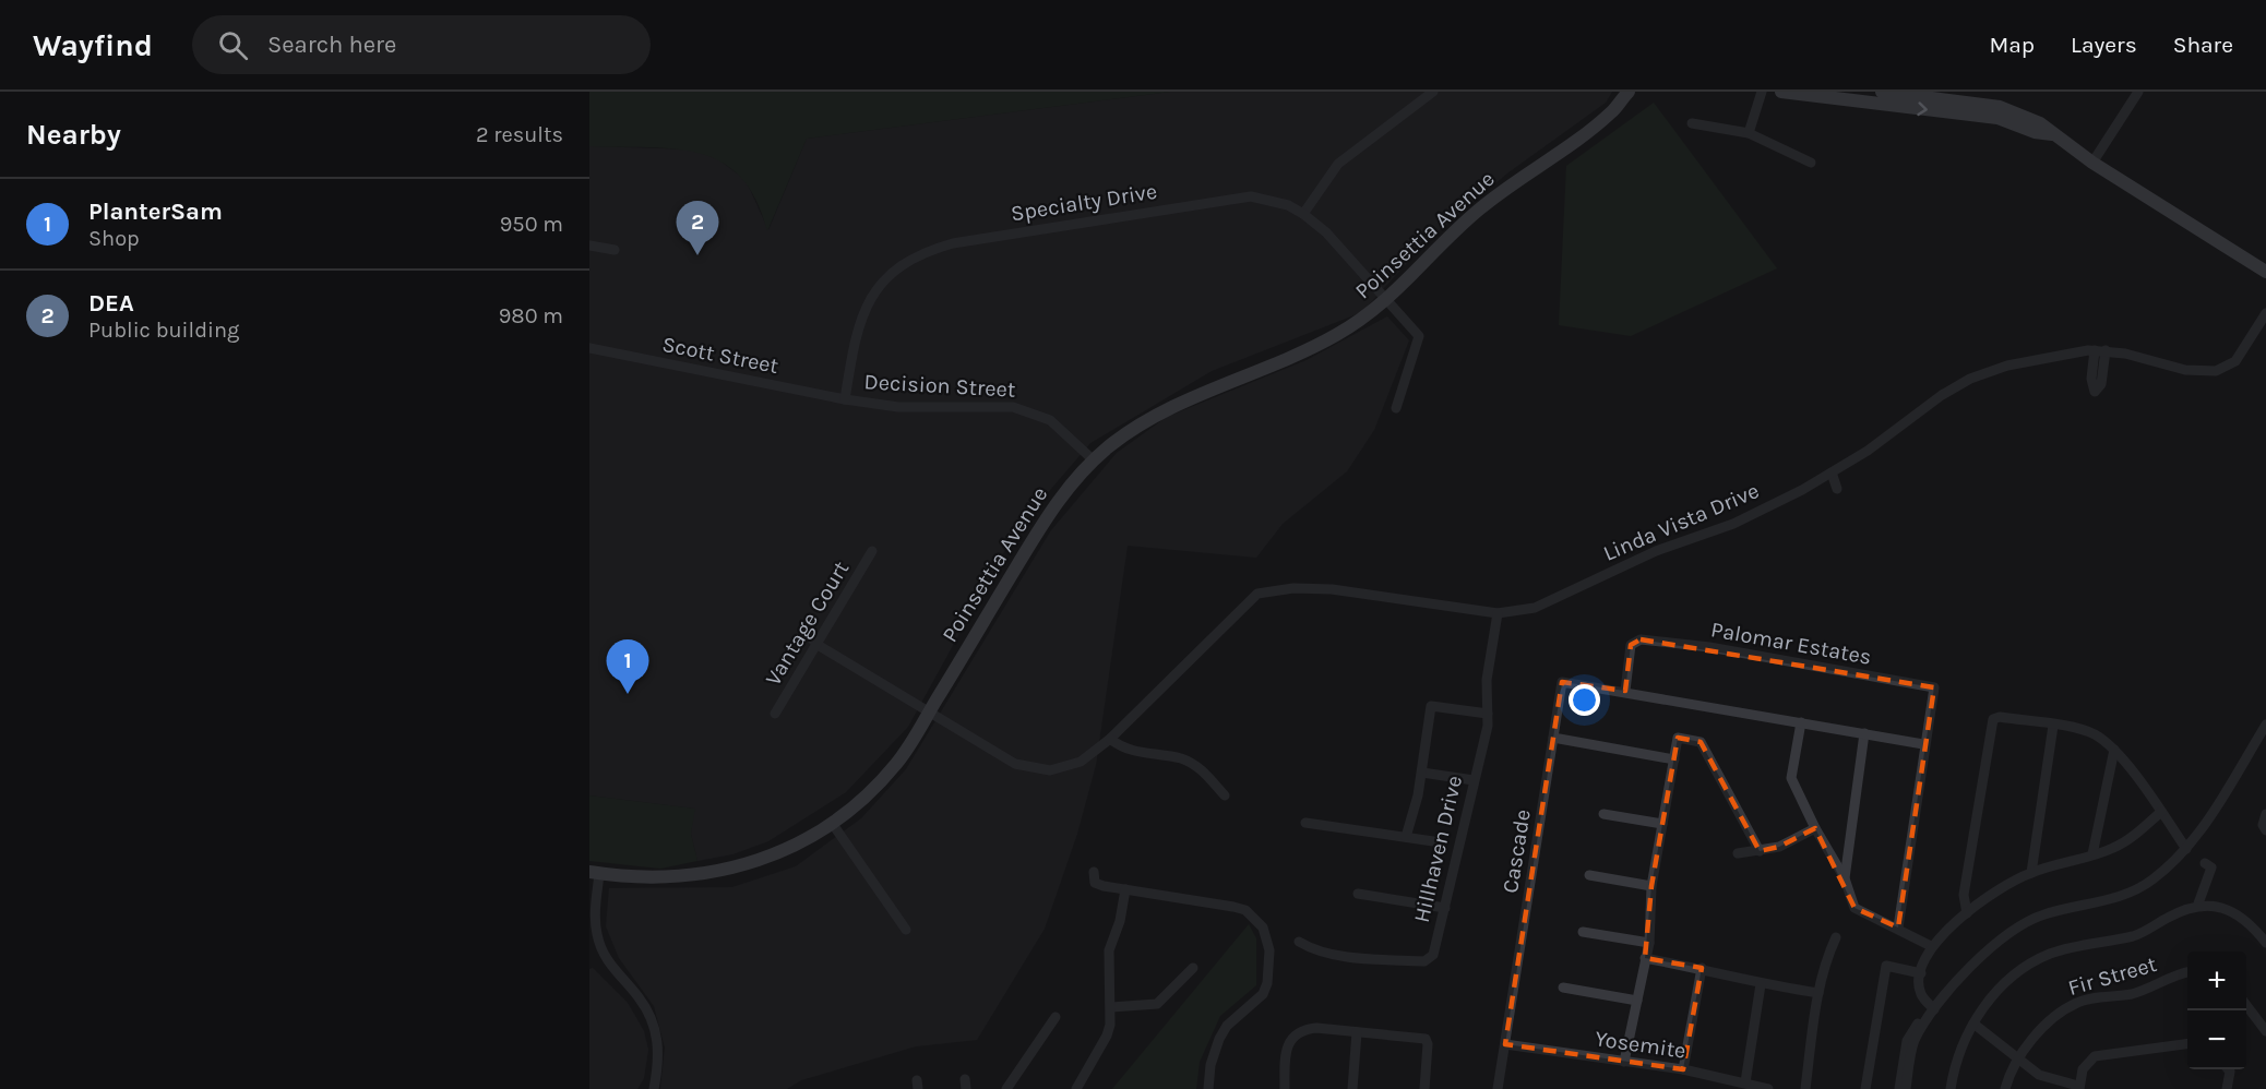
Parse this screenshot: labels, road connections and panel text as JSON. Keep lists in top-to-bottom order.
{
  "streets": {
    "main road": ["Poinsettia Avenue"],
    "street": [
      "Specialty Drive",
      "Scott Street",
      "Decision Street",
      "Linda Vista Drive",
      "Vantage Court",
      "Palomar Estates",
      "Hillhaven Drive",
      "Cascade",
      "Fir Street",
      "Yosemite"
    ]
  },
  "crossings": [
    ["Specialty Drive", "Poinsettia Avenue"],
    ["Specialty Drive", "Scott Street"],
    ["Specialty Drive", "Decision Street"],
    ["Poinsettia Avenue", "Decision Street"],
    ["Poinsettia Avenue", "Linda Vista Drive"],
    ["Scott Street", "Decision Street"],
    ["Linda Vista Drive", "Vantage Court"],
    ["Linda Vista Drive", "Hillhaven Drive"],
    ["Palomar Estates", "Cascade"],
    ["Cascade", "Yosemite"]
  ],
  "page": {
    "header": "Wayfind",
    "search": "Search here",
    "nav": ["Map", "Layers", "Share"],
    "heading": ["Nearby", "2 results"],
    "list": [
      {
        "mark": "1",
        "name": "PlanterSam",
        "note": "Shop",
        "value": "950 m"
      },
      {
        "mark": "2",
        "name": "DEA",
        "note": "Public building",
        "value": "980 m"
      }
    ],
    "pins": ["2", "1"],
    "map_buttons": ["+", "−"]
  }
}
